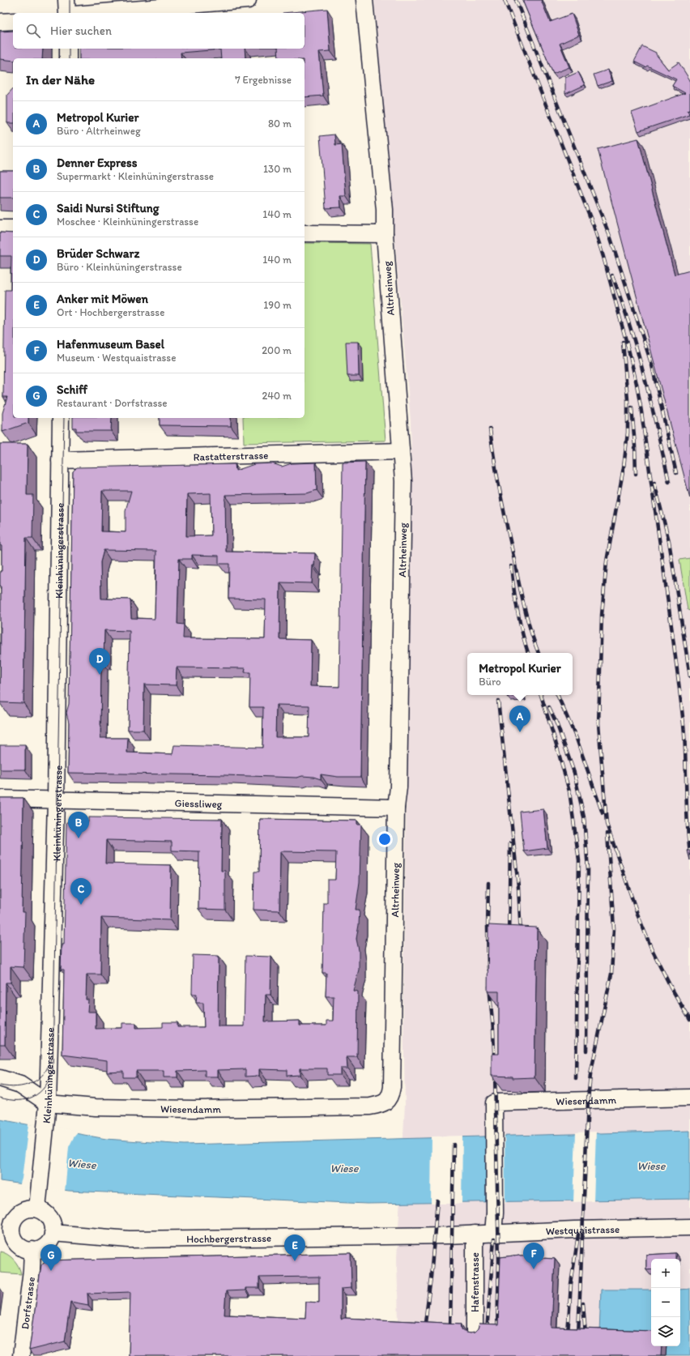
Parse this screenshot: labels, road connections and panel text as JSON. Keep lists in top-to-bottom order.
{
  "streets": {
    "street": [
      "Altrheinweg",
      "Rastatterstrasse",
      "Kleinhüningerstrasse",
      "Giessliweg",
      "Wiesendamm",
      "Westquaistrasse",
      "Hochbergerstrasse",
      "Hafenstrasse",
      "Dorfstrasse"
    ]
  },
  "crossings": [
    ["Altrheinweg", "Rastatterstrasse"],
    ["Altrheinweg", "Giessliweg"],
    ["Altrheinweg", "Wiesendamm"],
    ["Rastatterstrasse", "Kleinhüningerstrasse"],
    ["Kleinhüningerstrasse", "Giessliweg"],
    ["Kleinhüningerstrasse", "Wiesendamm"],
    ["Kleinhüningerstrasse", "Hochbergerstrasse"],
    ["Kleinhüningerstrasse", "Dorfstrasse"],
    ["Wiesendamm", "Westquaistrasse"],
    ["Westquaistrasse", "Hochbergerstrasse"],
    ["Westquaistrasse", "Hafenstrasse"],
    ["Hochbergerstrasse", "Hafenstrasse"],
    ["Hochbergerstrasse", "Dorfstrasse"]
  ],
  "water": ["Wiese"],
  "page": {
    "search": "Hier suchen",
    "heading": ["In der Nähe", "7 Ergebnisse"],
    "list": [
      {
        "mark": "A",
        "name": "Metropol Kurier",
        "note": "Büro · Altrheinweg",
        "value": "80 m"
      },
      {
        "mark": "B",
        "name": "Denner Express",
        "note": "Supermarkt · Kleinhüningerstrasse",
        "value": "130 m"
      },
      {
        "mark": "C",
        "name": "Saidi Nursi Stiftung",
        "note": "Moschee · Kleinhüningerstrasse",
        "value": "140 m"
      },
      {
        "mark": "D",
        "name": "Brüder Schwarz",
        "note": "Büro · Kleinhüningerstrasse",
        "value": "140 m"
      },
      {
        "mark": "E",
        "name": "Anker mit Möwen",
        "note": "Ort · Hochbergerstrasse",
        "value": "190 m"
      },
      {
        "mark": "F",
        "name": "Hafenmuseum Basel",
        "note": "Museum · Westquaistrasse",
        "value": "200 m"
      },
      {
        "mark": "G",
        "name": "Schiff",
        "note": "Restaurant · Dorfstrasse",
        "value": "240 m"
      }
    ],
    "pins": [
      "D",
      "A",
      "B",
      "C",
      "E",
      "F",
      "G"
    ],
    "popup": ["Metropol Kurier", "Büro"],
    "map_buttons": ["+", "−"]
  }
}
